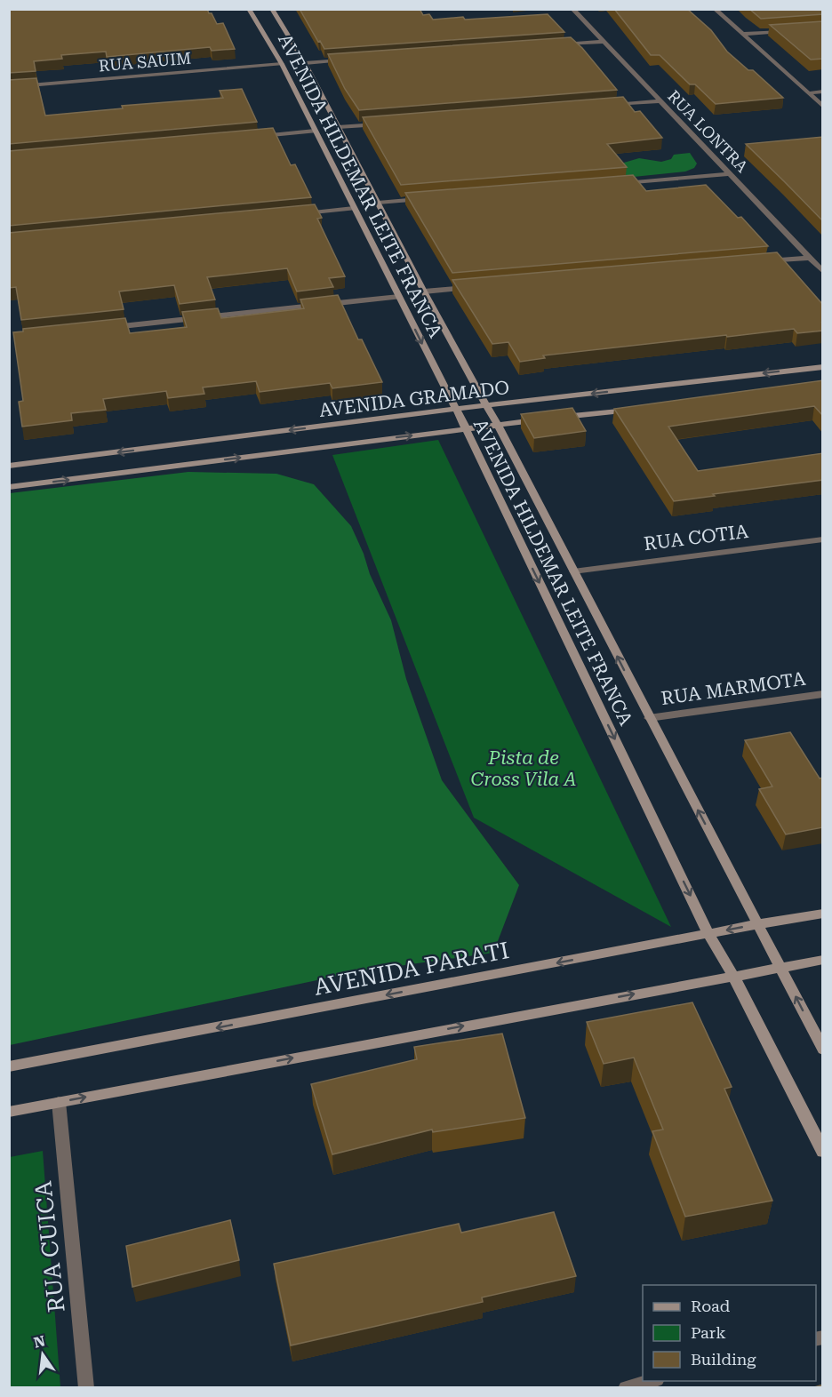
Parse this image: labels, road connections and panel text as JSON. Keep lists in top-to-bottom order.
{
  "streets": {
    "street": [
      "RUA SAUIM",
      "RUA LONTRA",
      "AVENIDA HILDEMAR LEITE FRANCA",
      "AVENIDA GRAMADO",
      "RUA COTIA",
      "RUA MARMOTA",
      "AVENIDA PARATI",
      "RUA CUICA"
    ]
  },
  "crossings": [
    ["RUA SAUIM", "AVENIDA HILDEMAR LEITE FRANCA"],
    ["AVENIDA HILDEMAR LEITE FRANCA", "AVENIDA GRAMADO"],
    ["AVENIDA HILDEMAR LEITE FRANCA", "RUA COTIA"],
    ["AVENIDA HILDEMAR LEITE FRANCA", "RUA MARMOTA"],
    ["AVENIDA HILDEMAR LEITE FRANCA", "AVENIDA PARATI"]
  ],
  "parks": ["Pista de Cross Vila A"],
  "legend": ["Road", "Park", "Building"],
  "north": "top"
}
